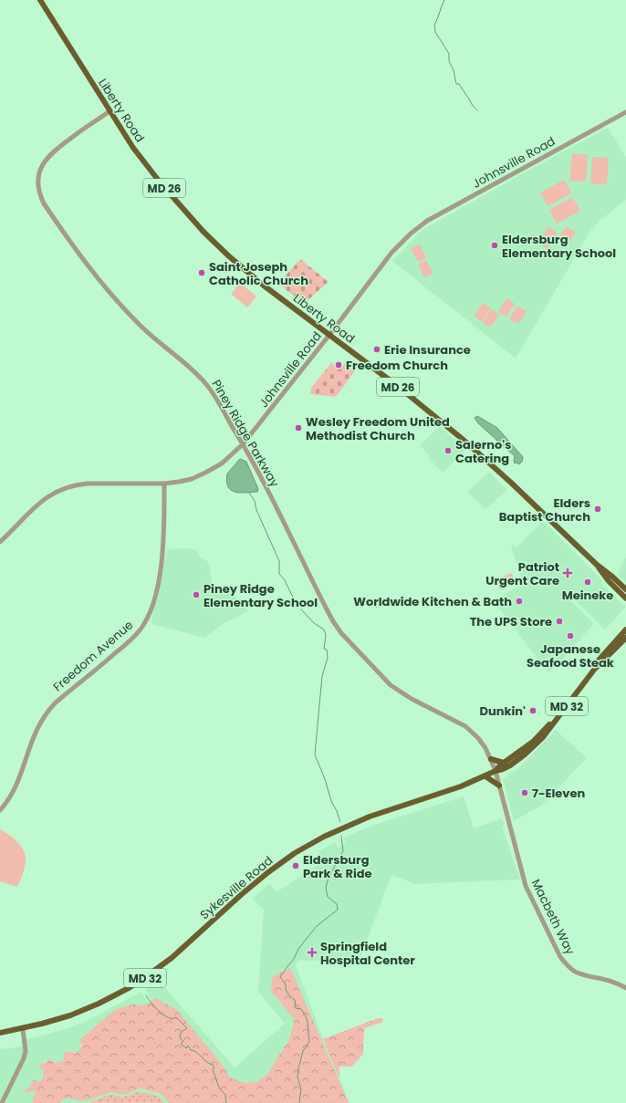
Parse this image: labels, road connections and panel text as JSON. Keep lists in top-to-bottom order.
{
  "streets": {
    "main road": [
      "Liberty Road",
      "MD 26",
      "MD 32",
      "Sykesville Road"
    ],
    "street": [
      "Johnsville Road",
      "Piney Ridge Parkway",
      "Freedom Avenue",
      "Macbeth Way"
    ]
  },
  "crossings": [
    ["Liberty Road", "Johnsville Road"],
    ["Liberty Road", "Piney Ridge Parkway"],
    ["Johnsville Road", "Piney Ridge Parkway"],
    ["Johnsville Road", "Freedom Avenue"],
    ["Piney Ridge Parkway", "Sykesville Road"],
    ["Piney Ridge Parkway", "Macbeth Way"],
    ["Sykesville Road", "Macbeth Way"]
  ],
  "places": {
    "other": [
      "Eldersburg Elementary School",
      "Saint Joseph Catholic Church",
      "Erie Insurance",
      "Freedom Church",
      "Wesley Freedom United Methodist Church",
      "Salerno's Catering",
      "Elders Baptist Church",
      "Meineke",
      "Piney Ridge Elementary School",
      "Worldwide Kitchen & Bath",
      "The UPS Store",
      "Japanese Seafood Steak",
      "Dunkin'",
      "7-Eleven",
      "Eldersburg Park & Ride"
    ],
    "health": ["Patriot Urgent Care", "Springfield Hospital Center"]
  }
}
